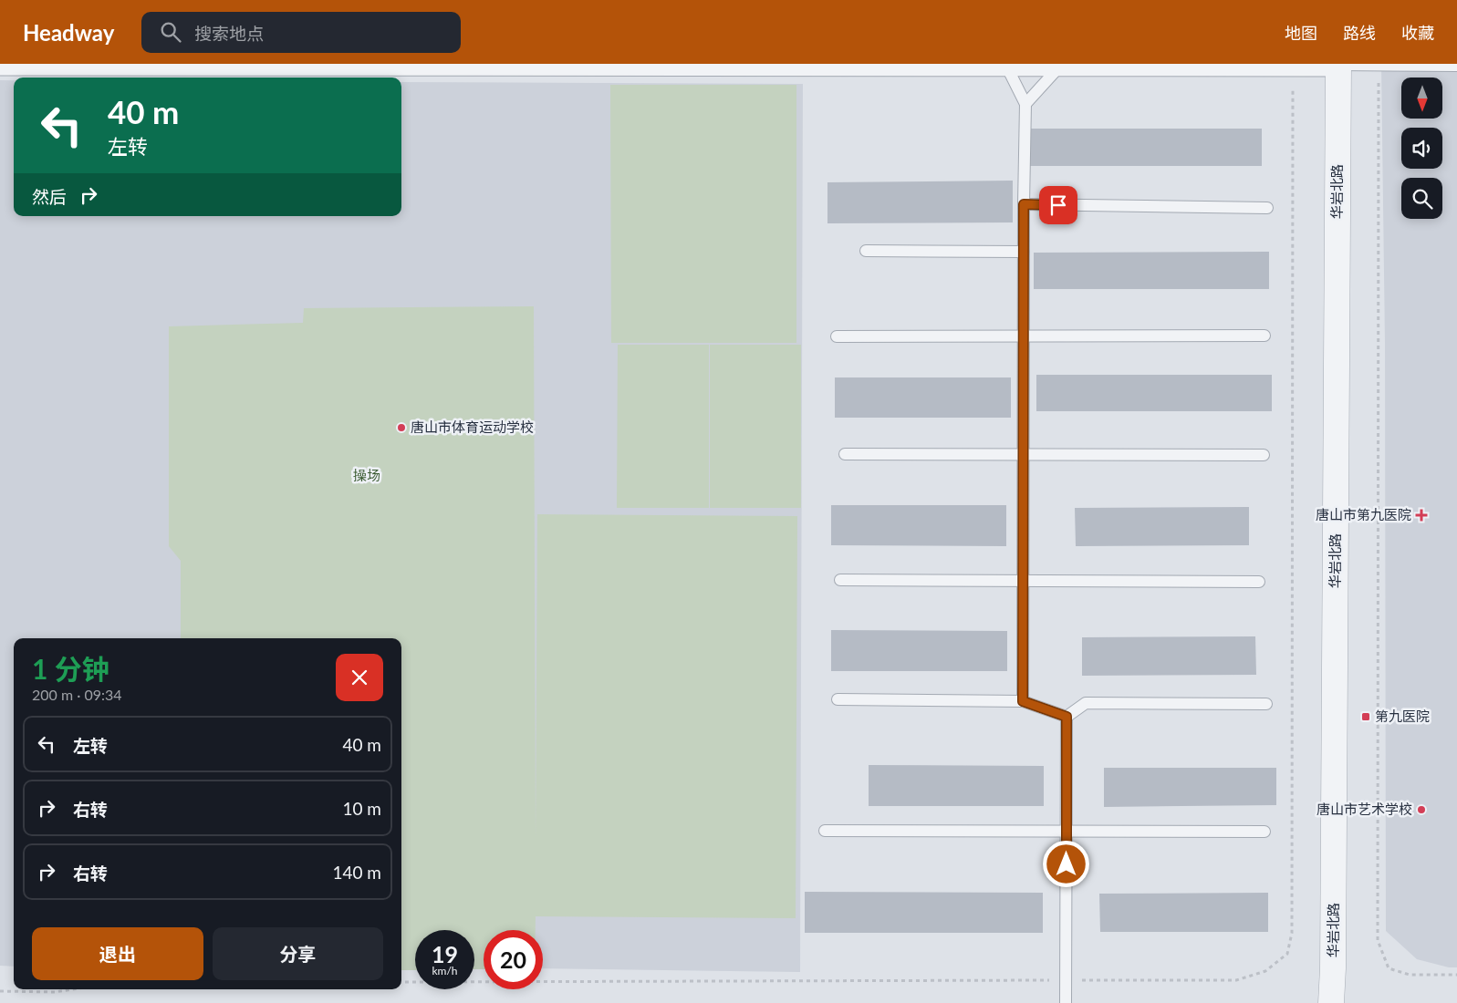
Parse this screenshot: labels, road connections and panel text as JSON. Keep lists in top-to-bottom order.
{
  "streets": {
    "street": ["华岩北路"]
  },
  "parks": ["操场"],
  "places": {
    "other": ["唐山市体育运动学校", "唐山市艺术学校"],
    "health": ["唐山市第九医院"],
    "transit": ["第九医院"]
  },
  "north": "bottom",
  "page": {
    "header": "Headway",
    "search": "搜索地点",
    "nav": ["地图", "路线", "收藏"],
    "turn": ["40 m", "左转"],
    "then": "然后",
    "heading": ["1 分钟", "200 m · 09:34"],
    "list": [
      {
        "name": "左转",
        "value": "40 m"
      },
      {
        "name": "右转",
        "value": "10 m"
      },
      {
        "name": "右转",
        "value": "140 m"
      }
    ],
    "buttons": ["退出", "分享"],
    "speed": "19 km/h",
    "limit": "20"
  }
}
